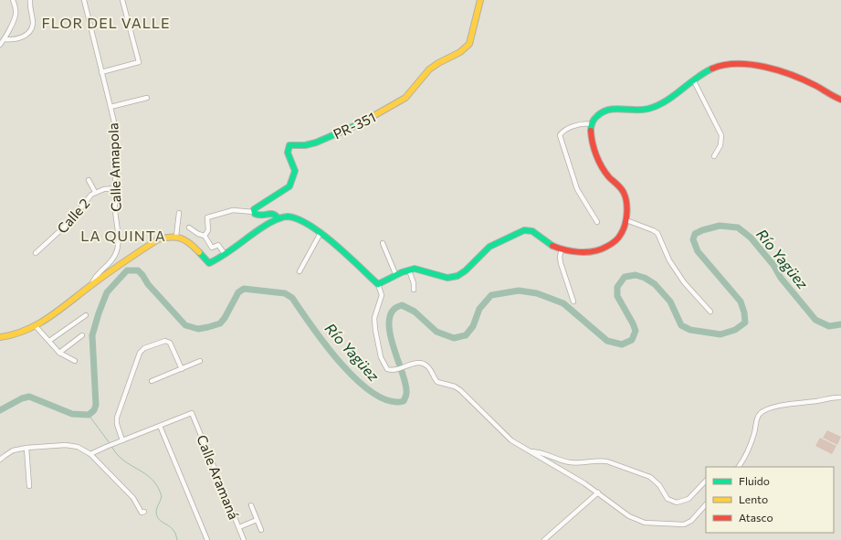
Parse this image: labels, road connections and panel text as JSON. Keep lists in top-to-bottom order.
{
  "streets": {
    "main road": ["PR-351"],
    "street": ["Calle Amapola", "Calle 2", "Calle Aramaná"]
  },
  "crossings": [
    ["Calle Amapola", "Calle 2"]
  ],
  "districts": ["FLOR DEL VALLE", "LA QUINTA"],
  "water": ["Río Yagüez"],
  "legend": ["Fluido", "Lento", "Atasco"]
}
